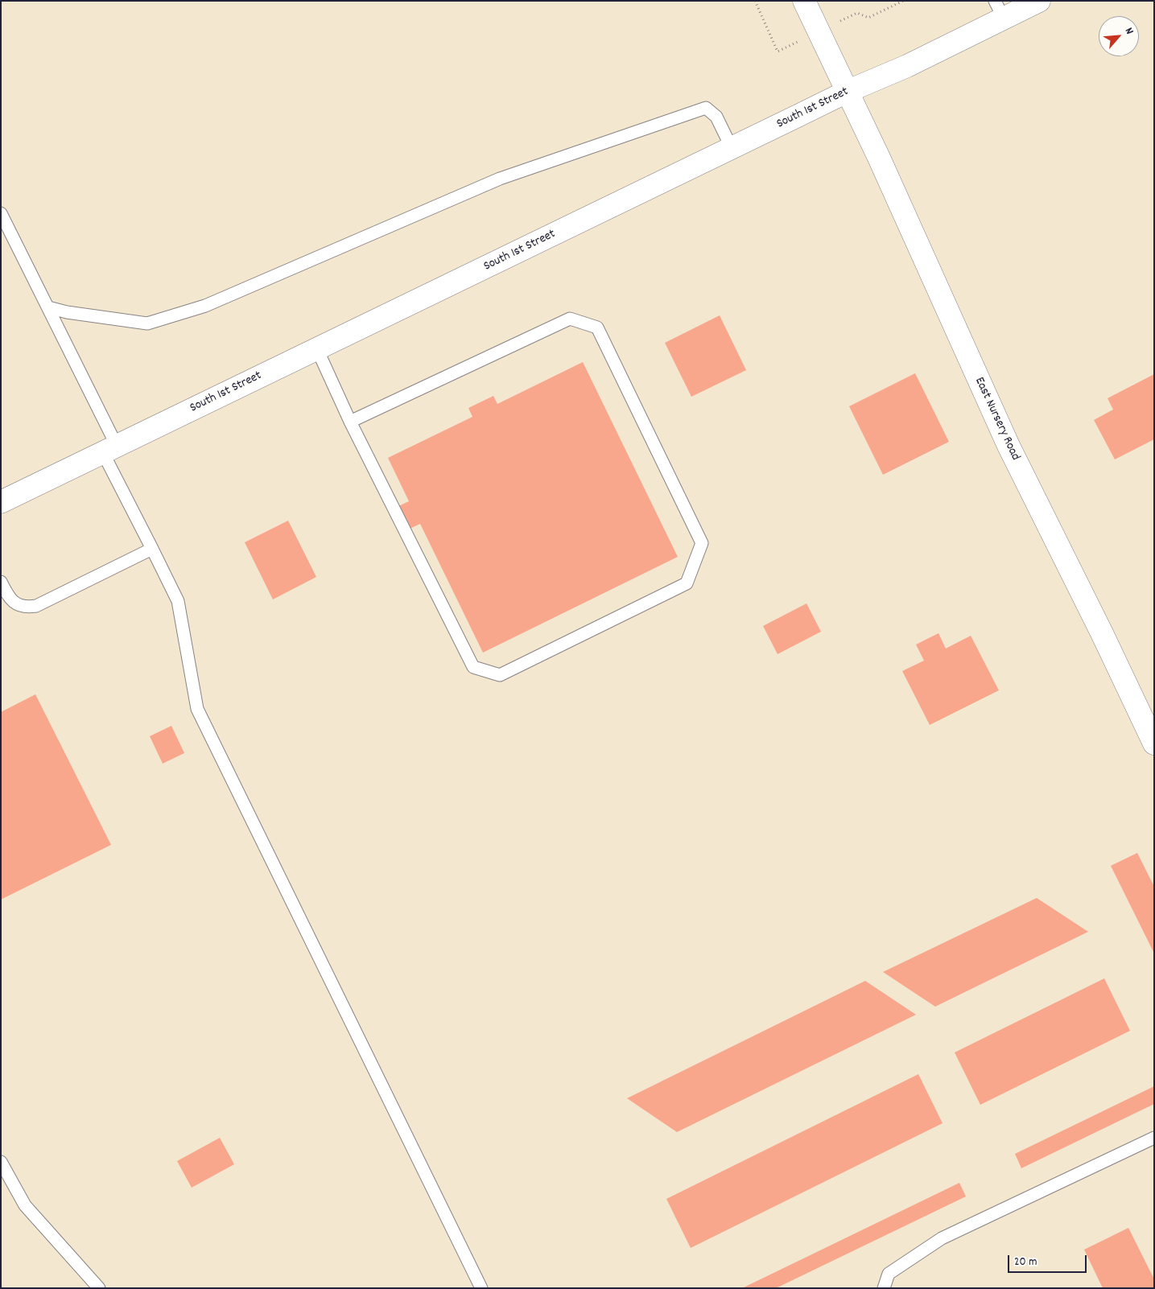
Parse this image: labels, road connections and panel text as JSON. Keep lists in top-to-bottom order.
{
  "streets": {
    "main road": ["South 1st Street", "East Nursery Road"]
  },
  "crossings": [
    ["South 1st Street", "East Nursery Road"]
  ],
  "scale_bar": "20 m",
  "north": "top right"
}
